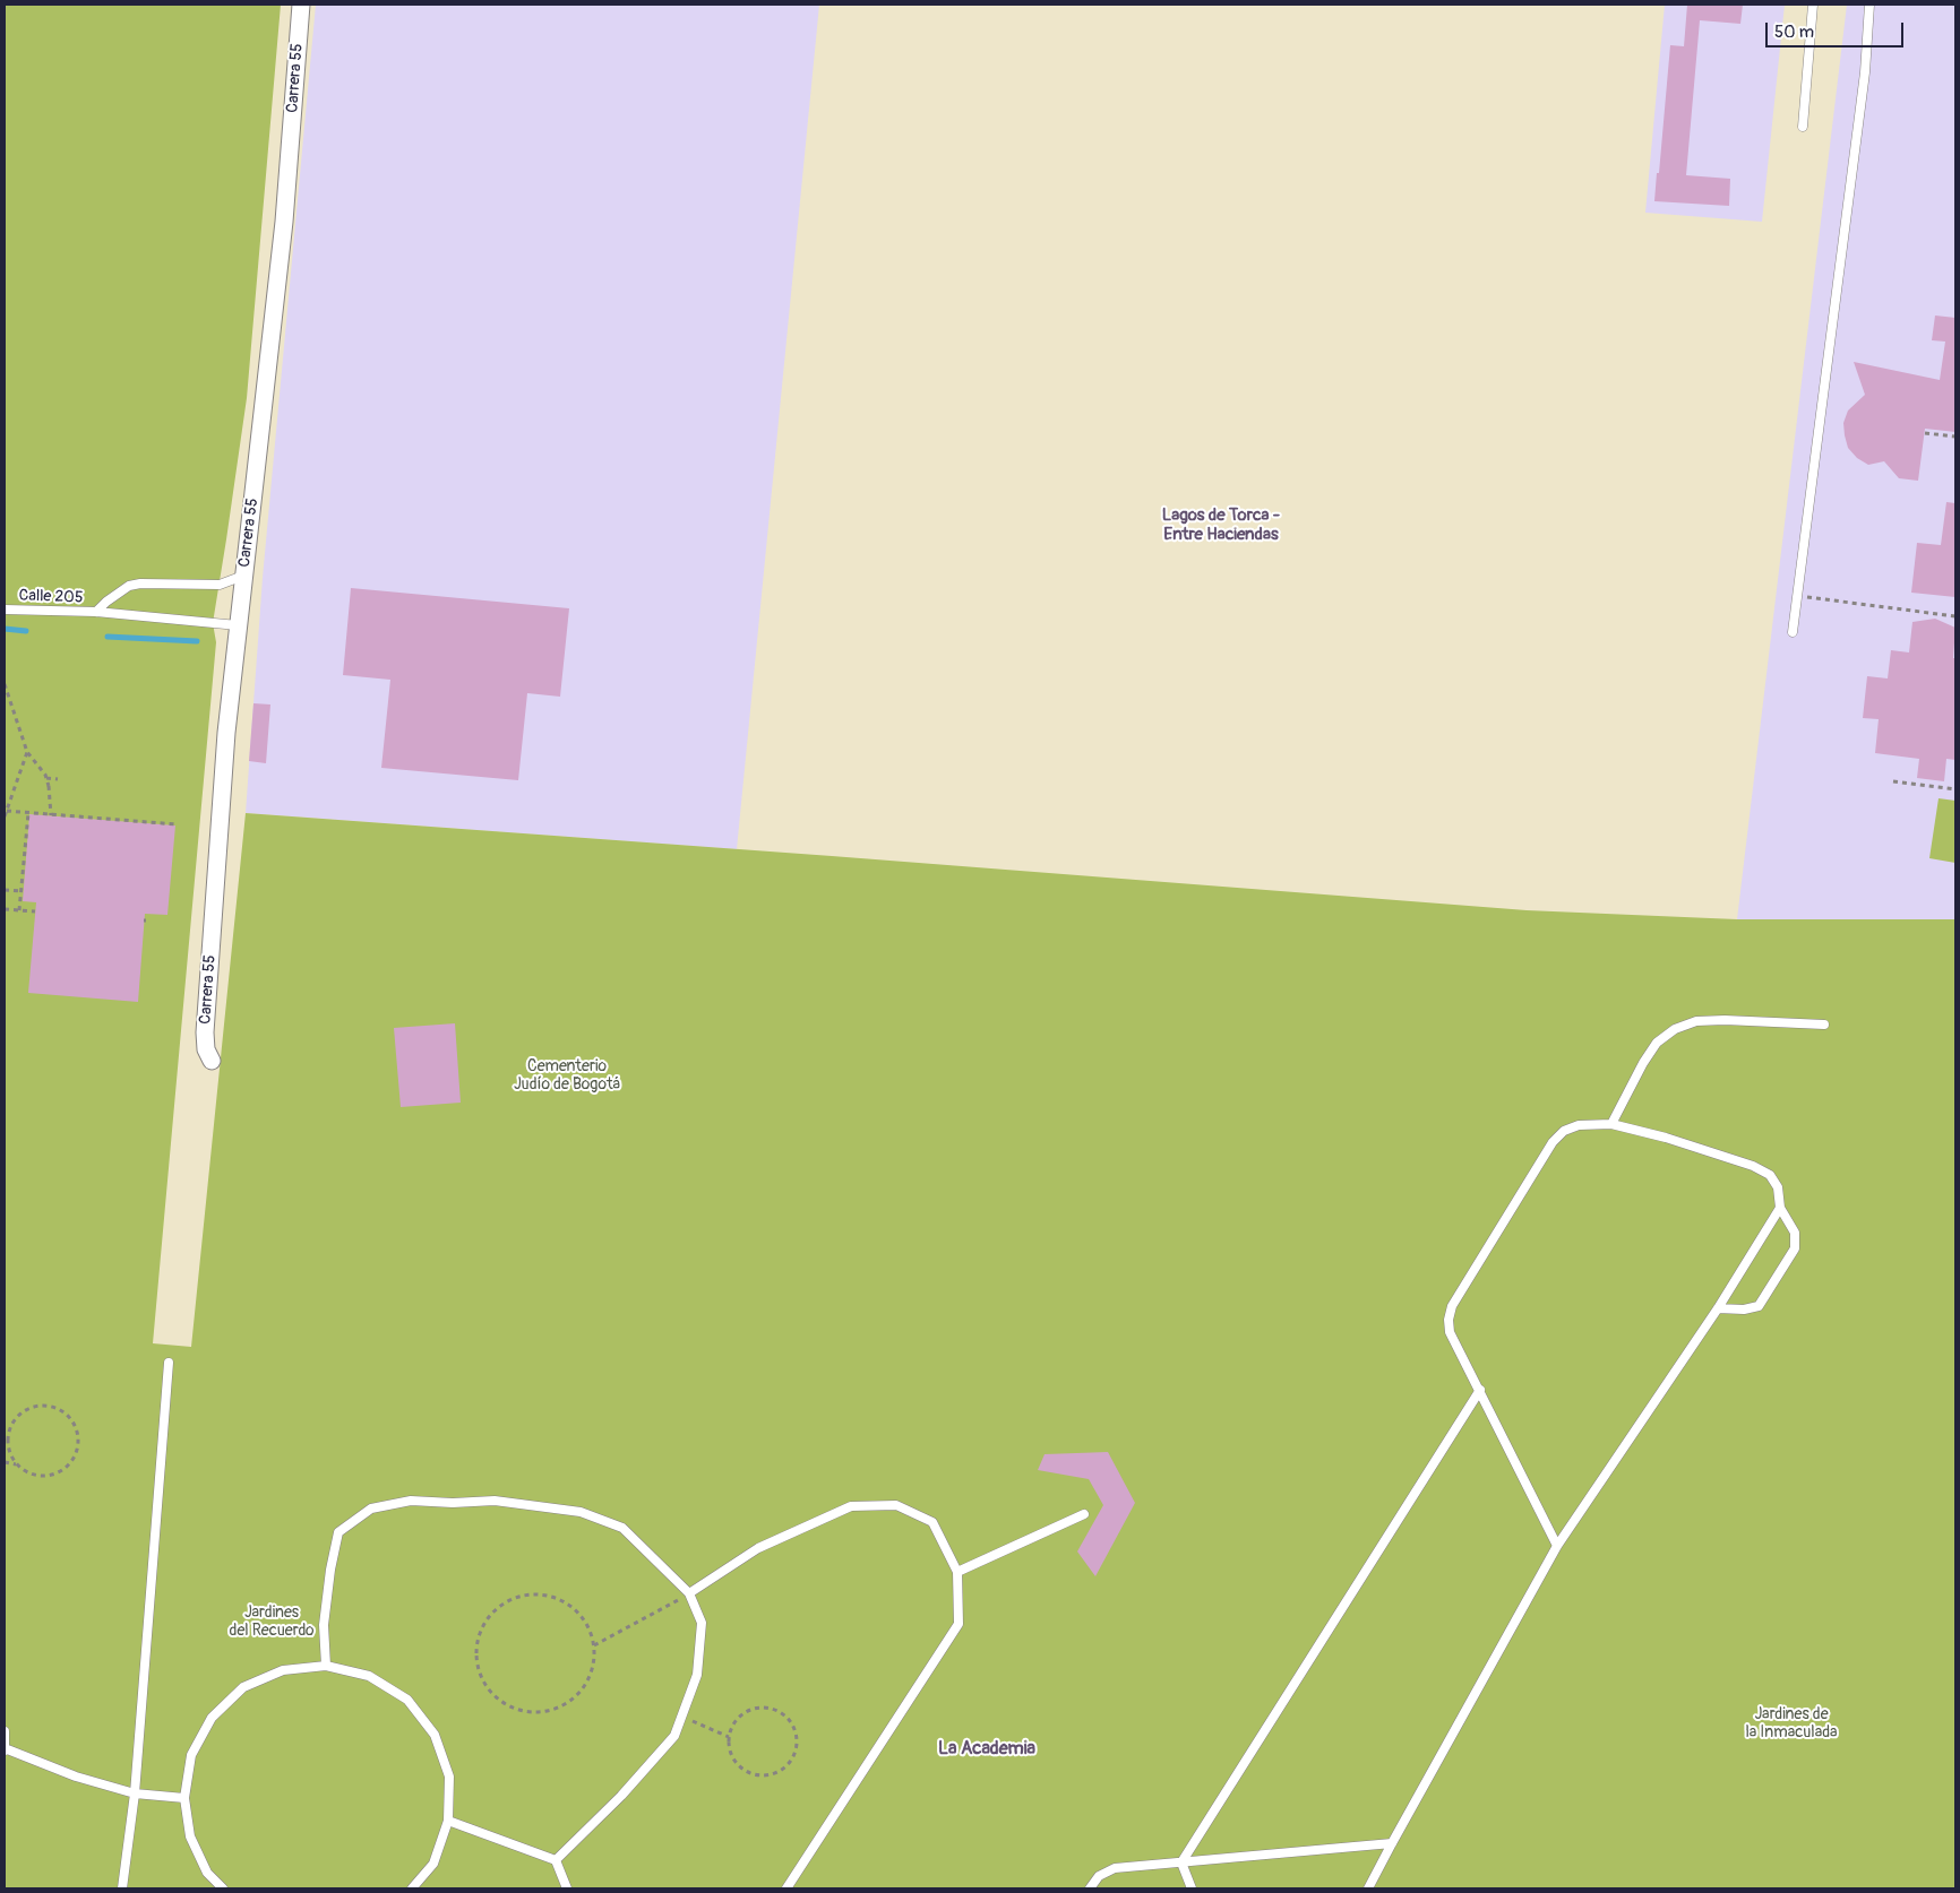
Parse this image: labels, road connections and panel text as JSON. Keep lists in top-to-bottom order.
{
  "streets": {
    "street": ["Carrera 55"],
    "lane": ["Calle 205"]
  },
  "crossings": [
    ["Carrera 55", "Calle 205"]
  ],
  "districts": ["Lagos de Torca - Entre Haciendas", "La Academia"],
  "parks": ["Cementerio Judío de Bogotá", "Jardines del Recuerdo", "Jardines de la Inmaculada"],
  "scale_bar": "50 m"
}
